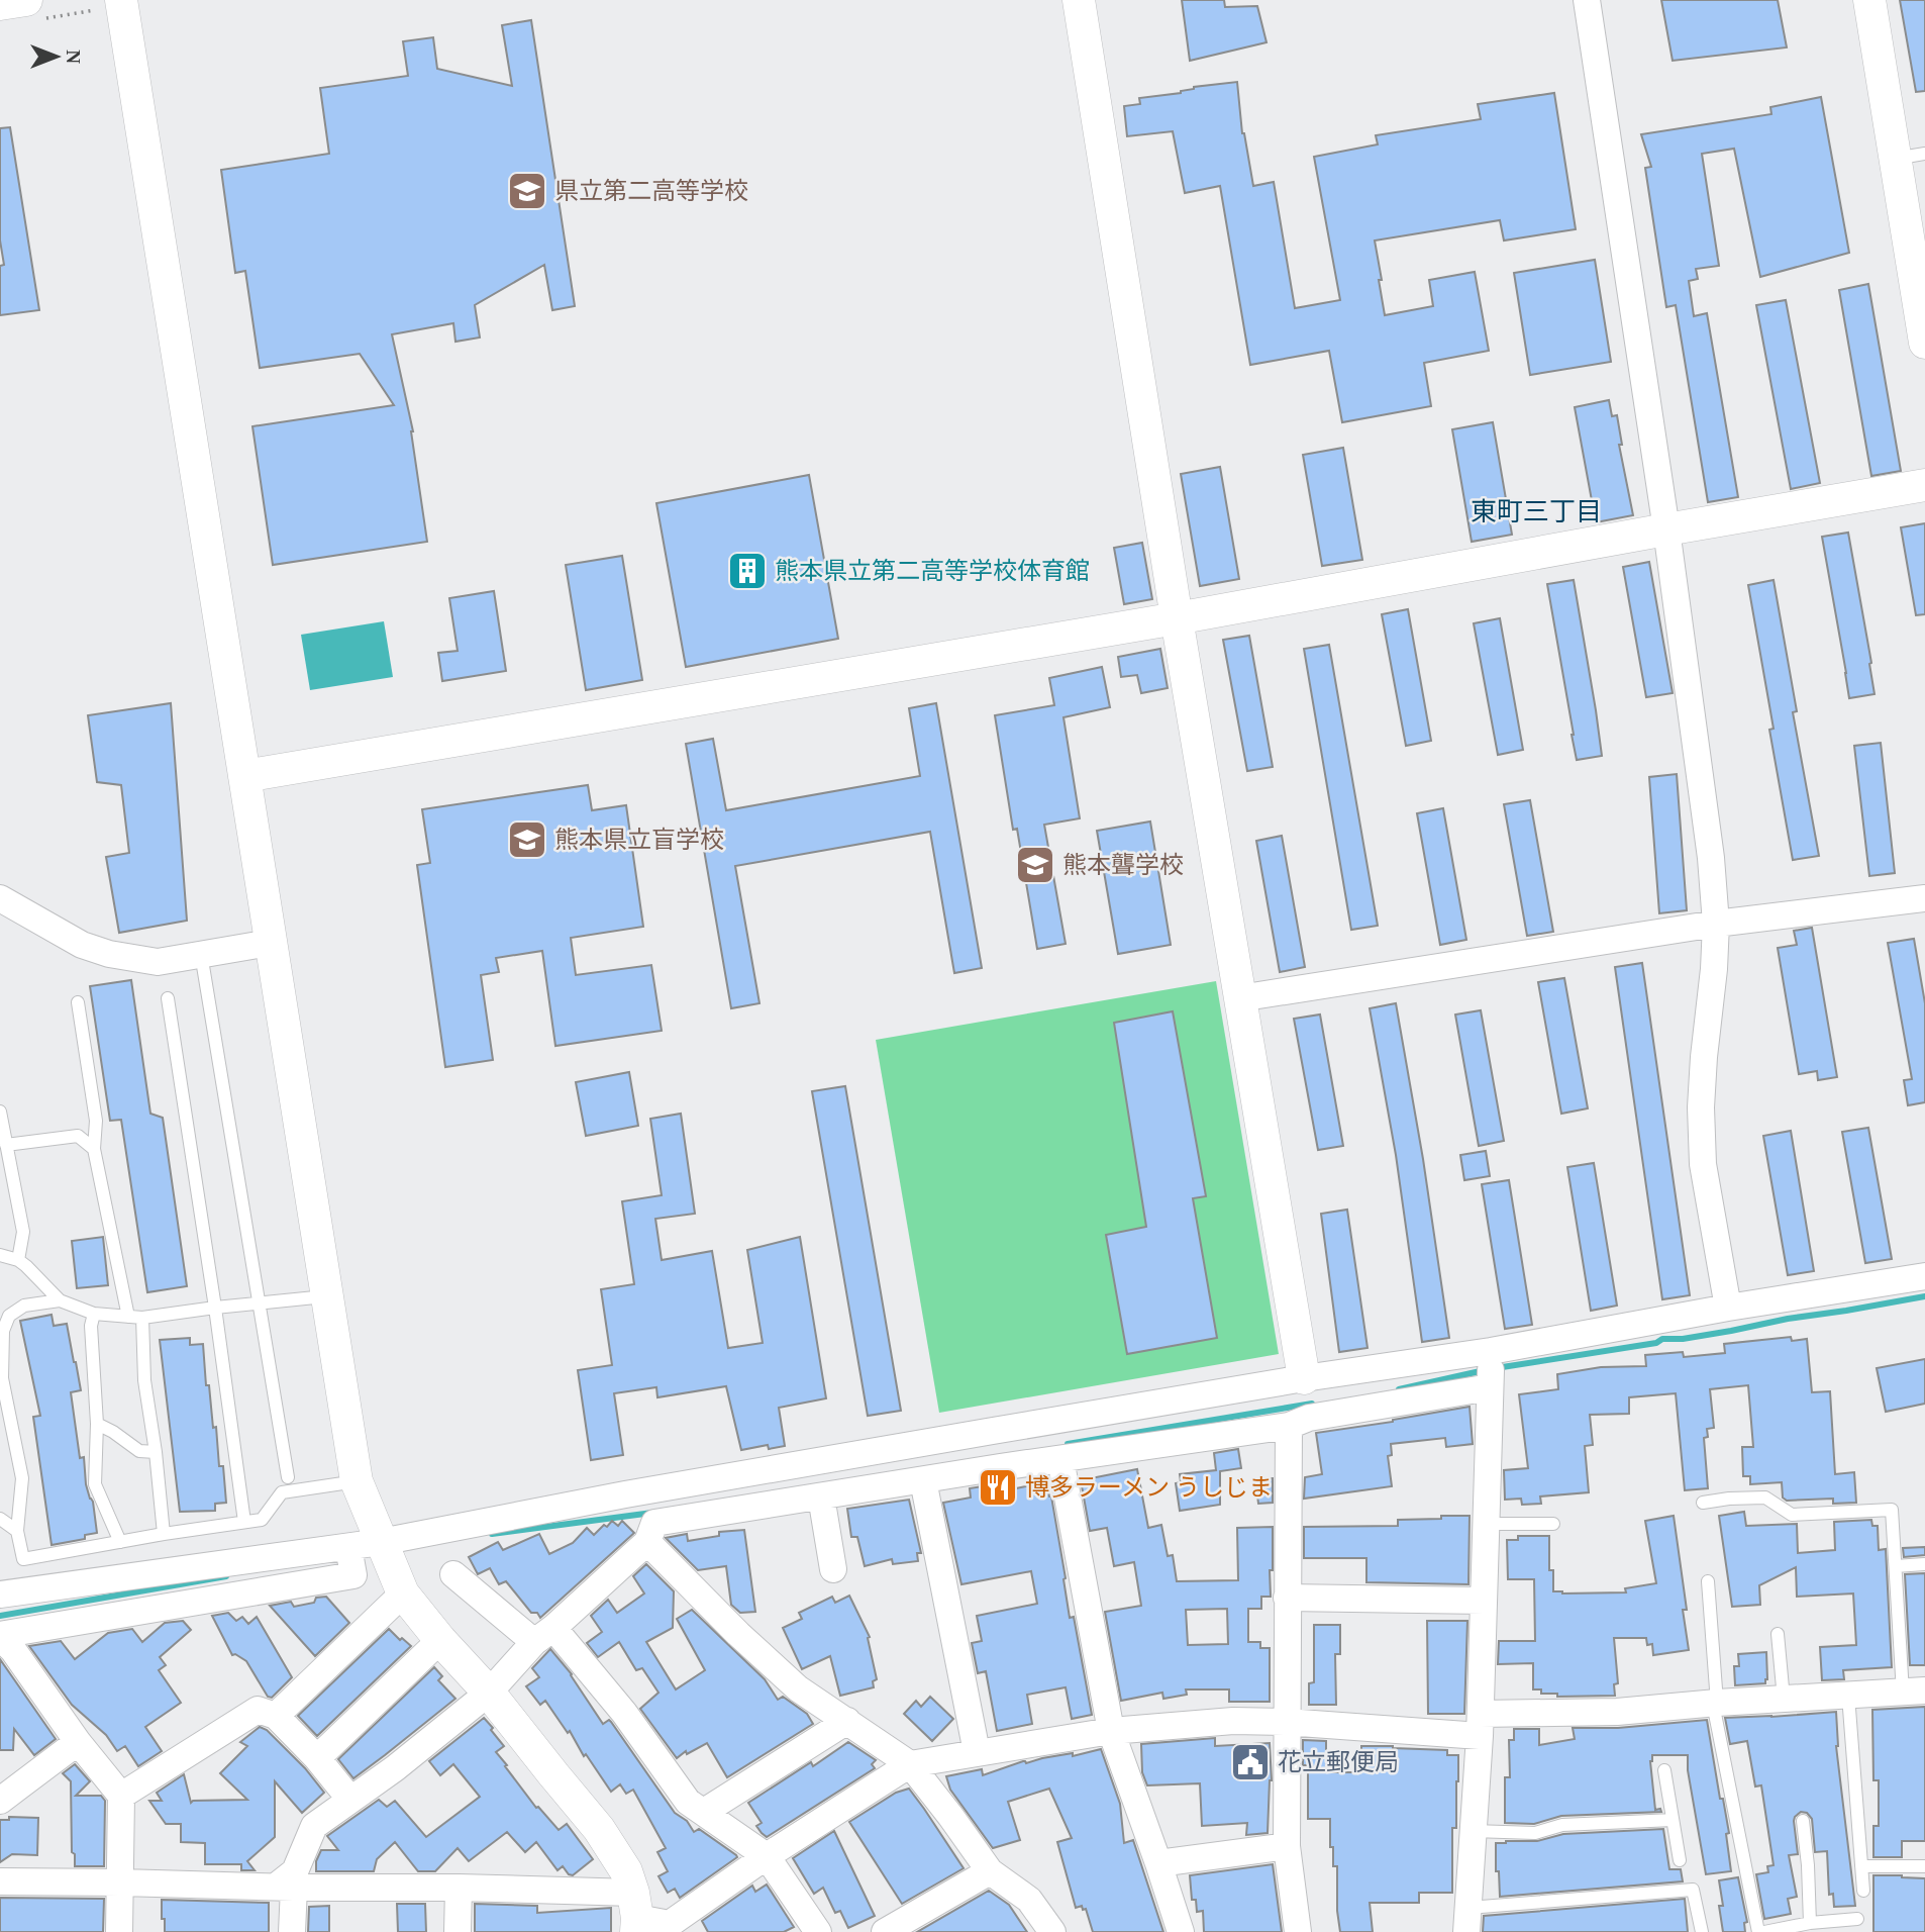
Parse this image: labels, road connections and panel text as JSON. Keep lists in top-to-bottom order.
{
  "districts": ["東町三丁目"],
  "places": {
    "school or university": ["県立第二高等学校", "熊本県立盲学校", "熊本聾学校"],
    "building": ["熊本県立第二高等学校体育館"],
    "restaurant": ["博多ラーメン うしじま"],
    "public building": ["花立郵便局"]
  },
  "north": "right"
}
